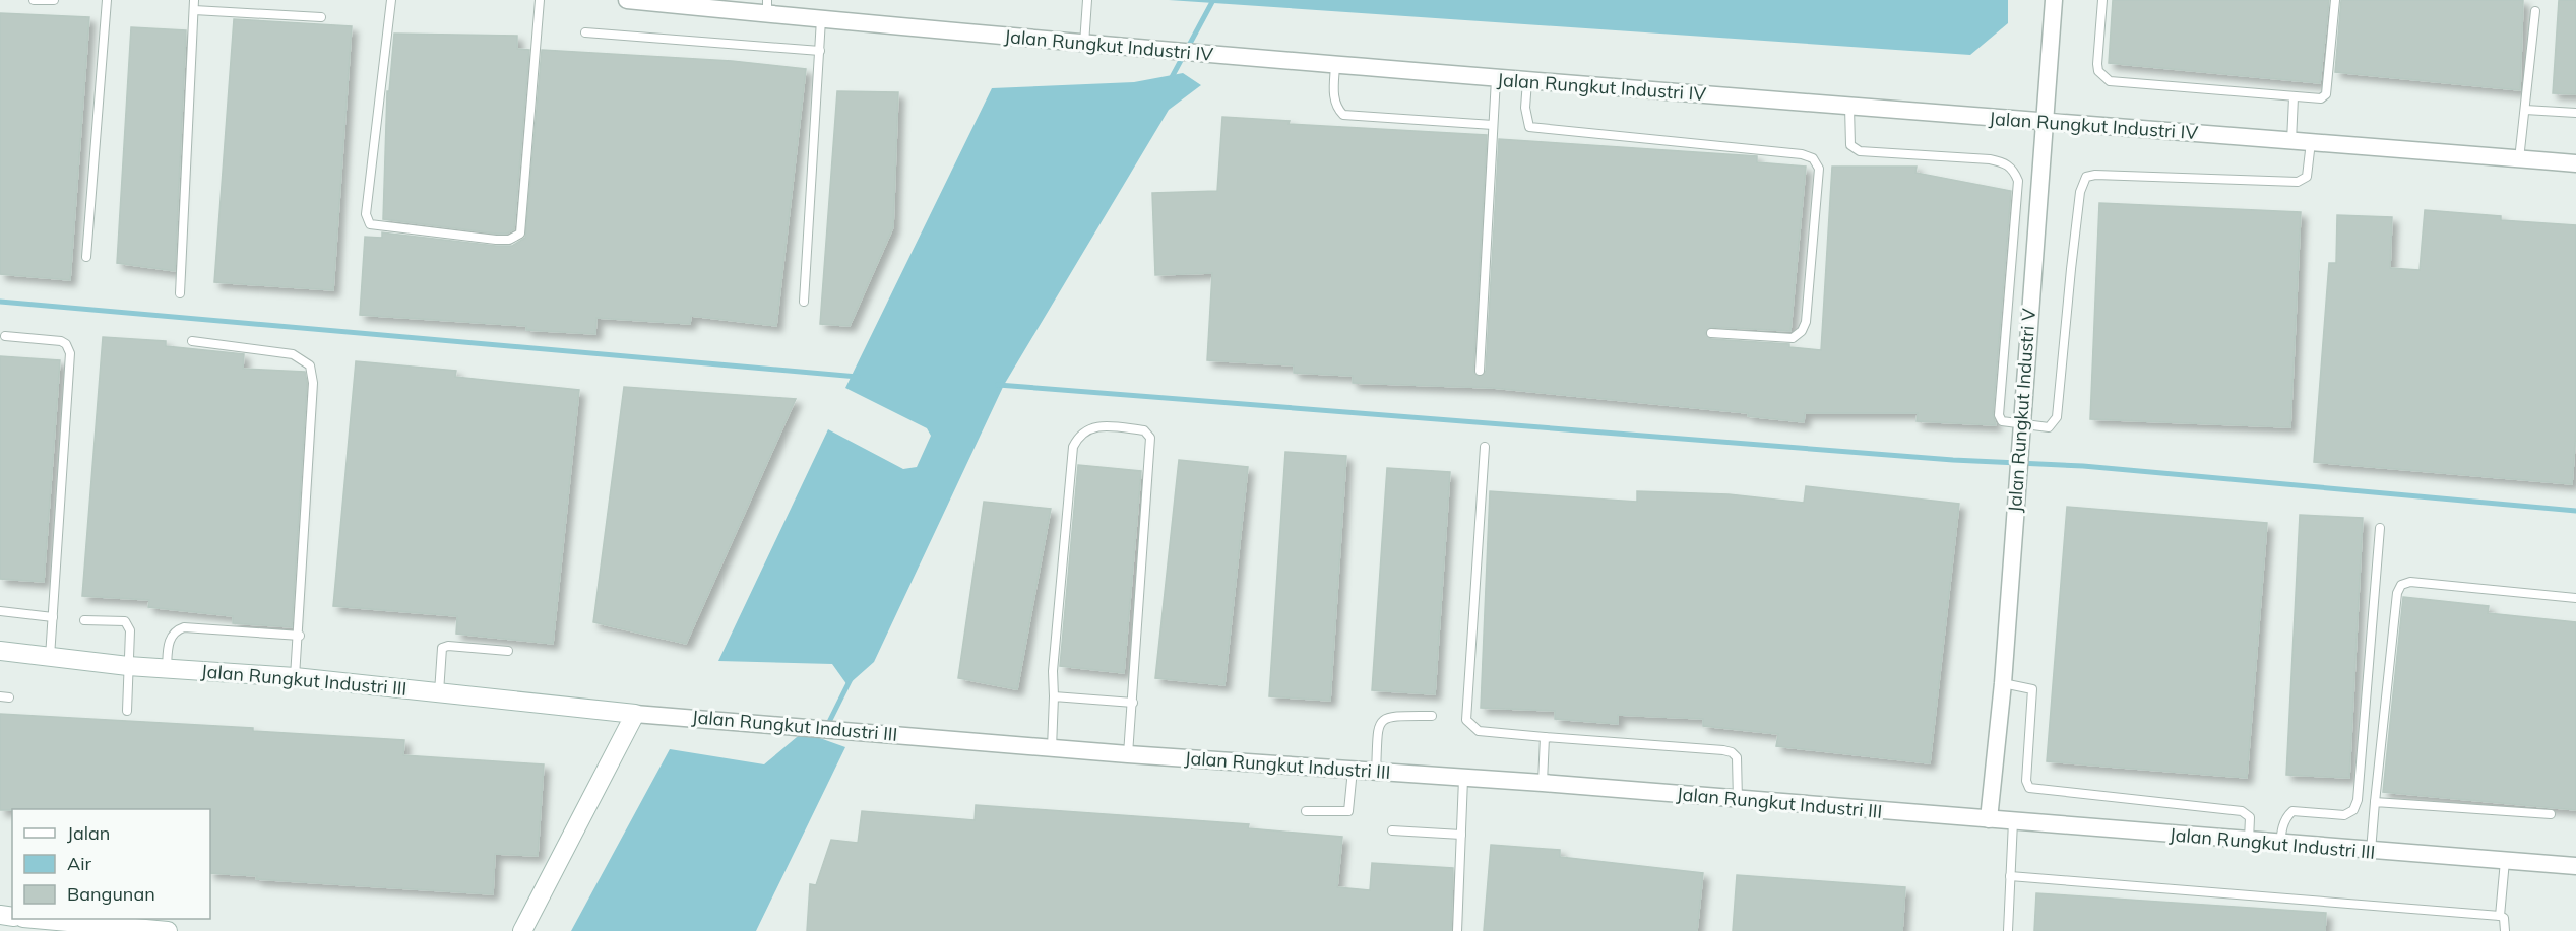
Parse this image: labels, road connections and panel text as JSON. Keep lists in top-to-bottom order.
{
  "streets": {
    "street": ["Jalan Rungkut Industri IV", "Jalan Rungkut Industri V", "Jalan Rungkut Industri III"]
  },
  "crossings": [
    ["Jalan Rungkut Industri IV", "Jalan Rungkut Industri V"],
    ["Jalan Rungkut Industri V", "Jalan Rungkut Industri III"]
  ],
  "legend": ["Jalan", "Air", "Bangunan"]
}
